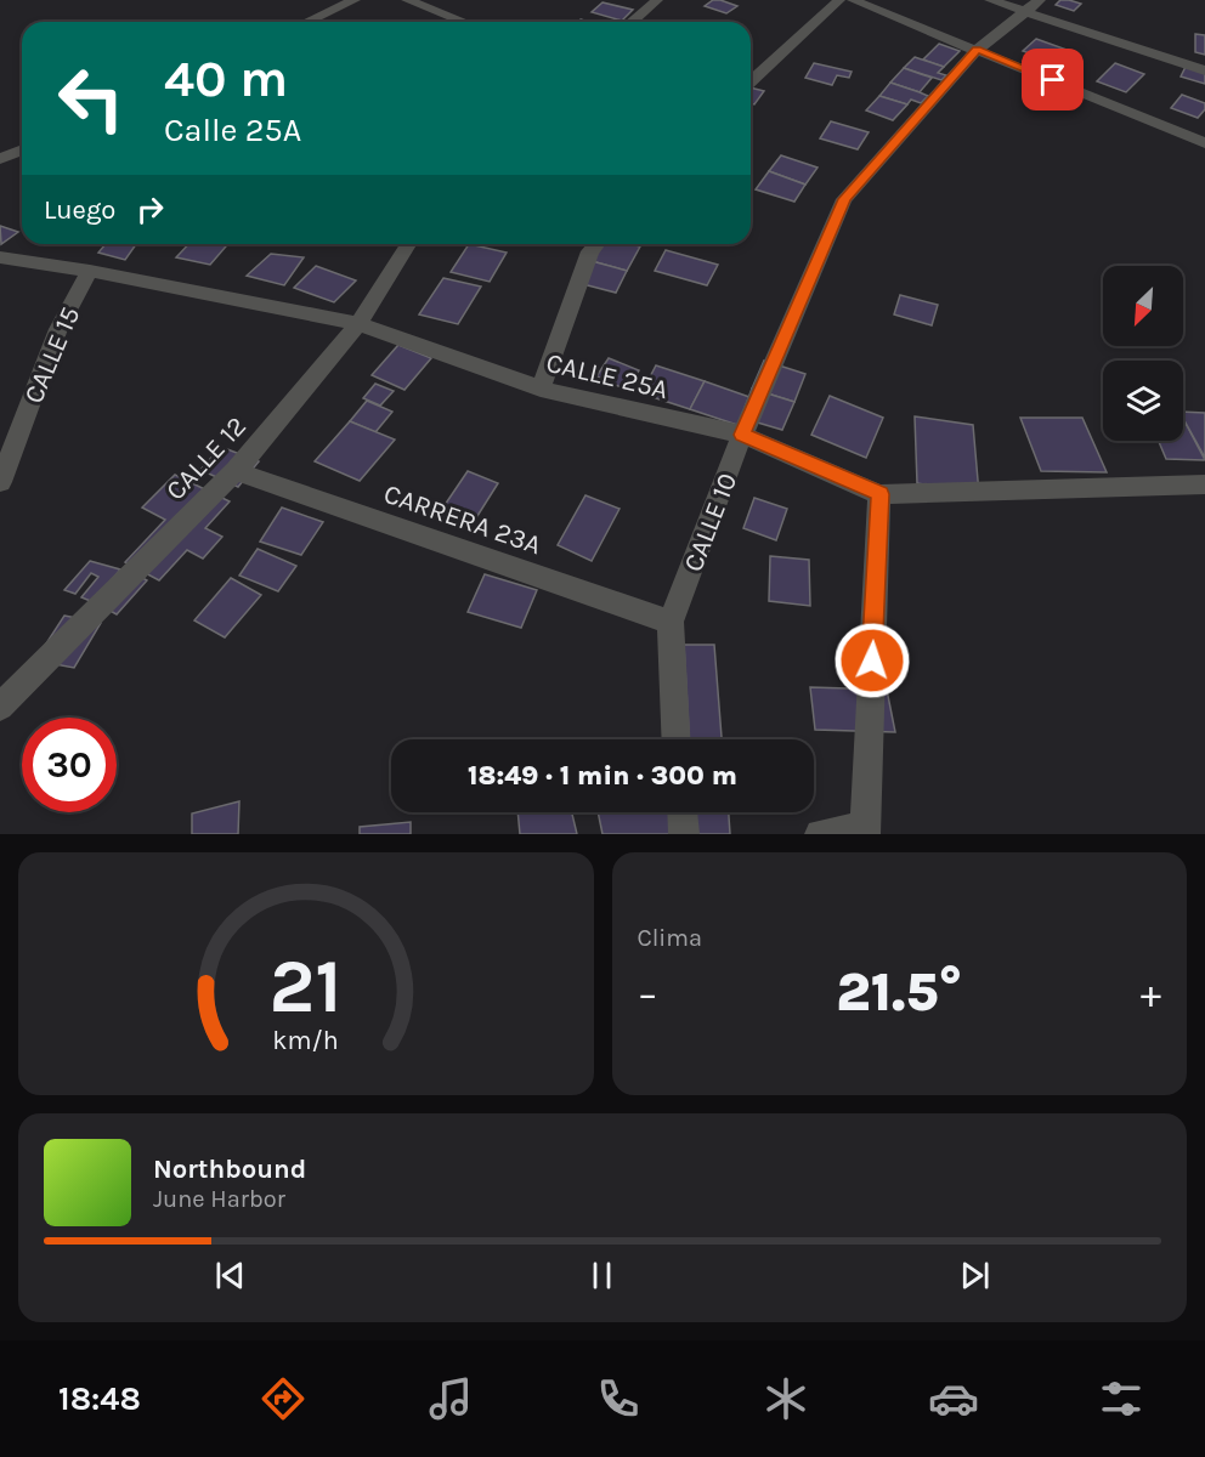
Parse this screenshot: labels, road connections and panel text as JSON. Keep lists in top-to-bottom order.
{
  "streets": {
    "street": [
      "CALLE 15",
      "CALLE 25A",
      "CALLE 12",
      "CARRERA 23A",
      "CALLE 10"
    ]
  },
  "crossings": [
    ["CALLE 15", "CALLE 25A"],
    ["CALLE 25A", "CALLE 12"],
    ["CALLE 25A", "CALLE 10"],
    ["CALLE 12", "CARRERA 23A"],
    ["CARRERA 23A", "CALLE 10"]
  ],
  "north": "bottom left",
  "page": {
    "turn": ["40 m", "Calle 25A"],
    "then": "Luego",
    "limit": "30",
    "trip": "18:49 · 1 min · 300 m",
    "tile": "Clima",
    "heat": ["−", "21.5°", "+"],
    "song": ["Northbound", "June Harbor"],
    "tabs": "18:48",
    "gauge": ["21", "km/h"]
  }
}
